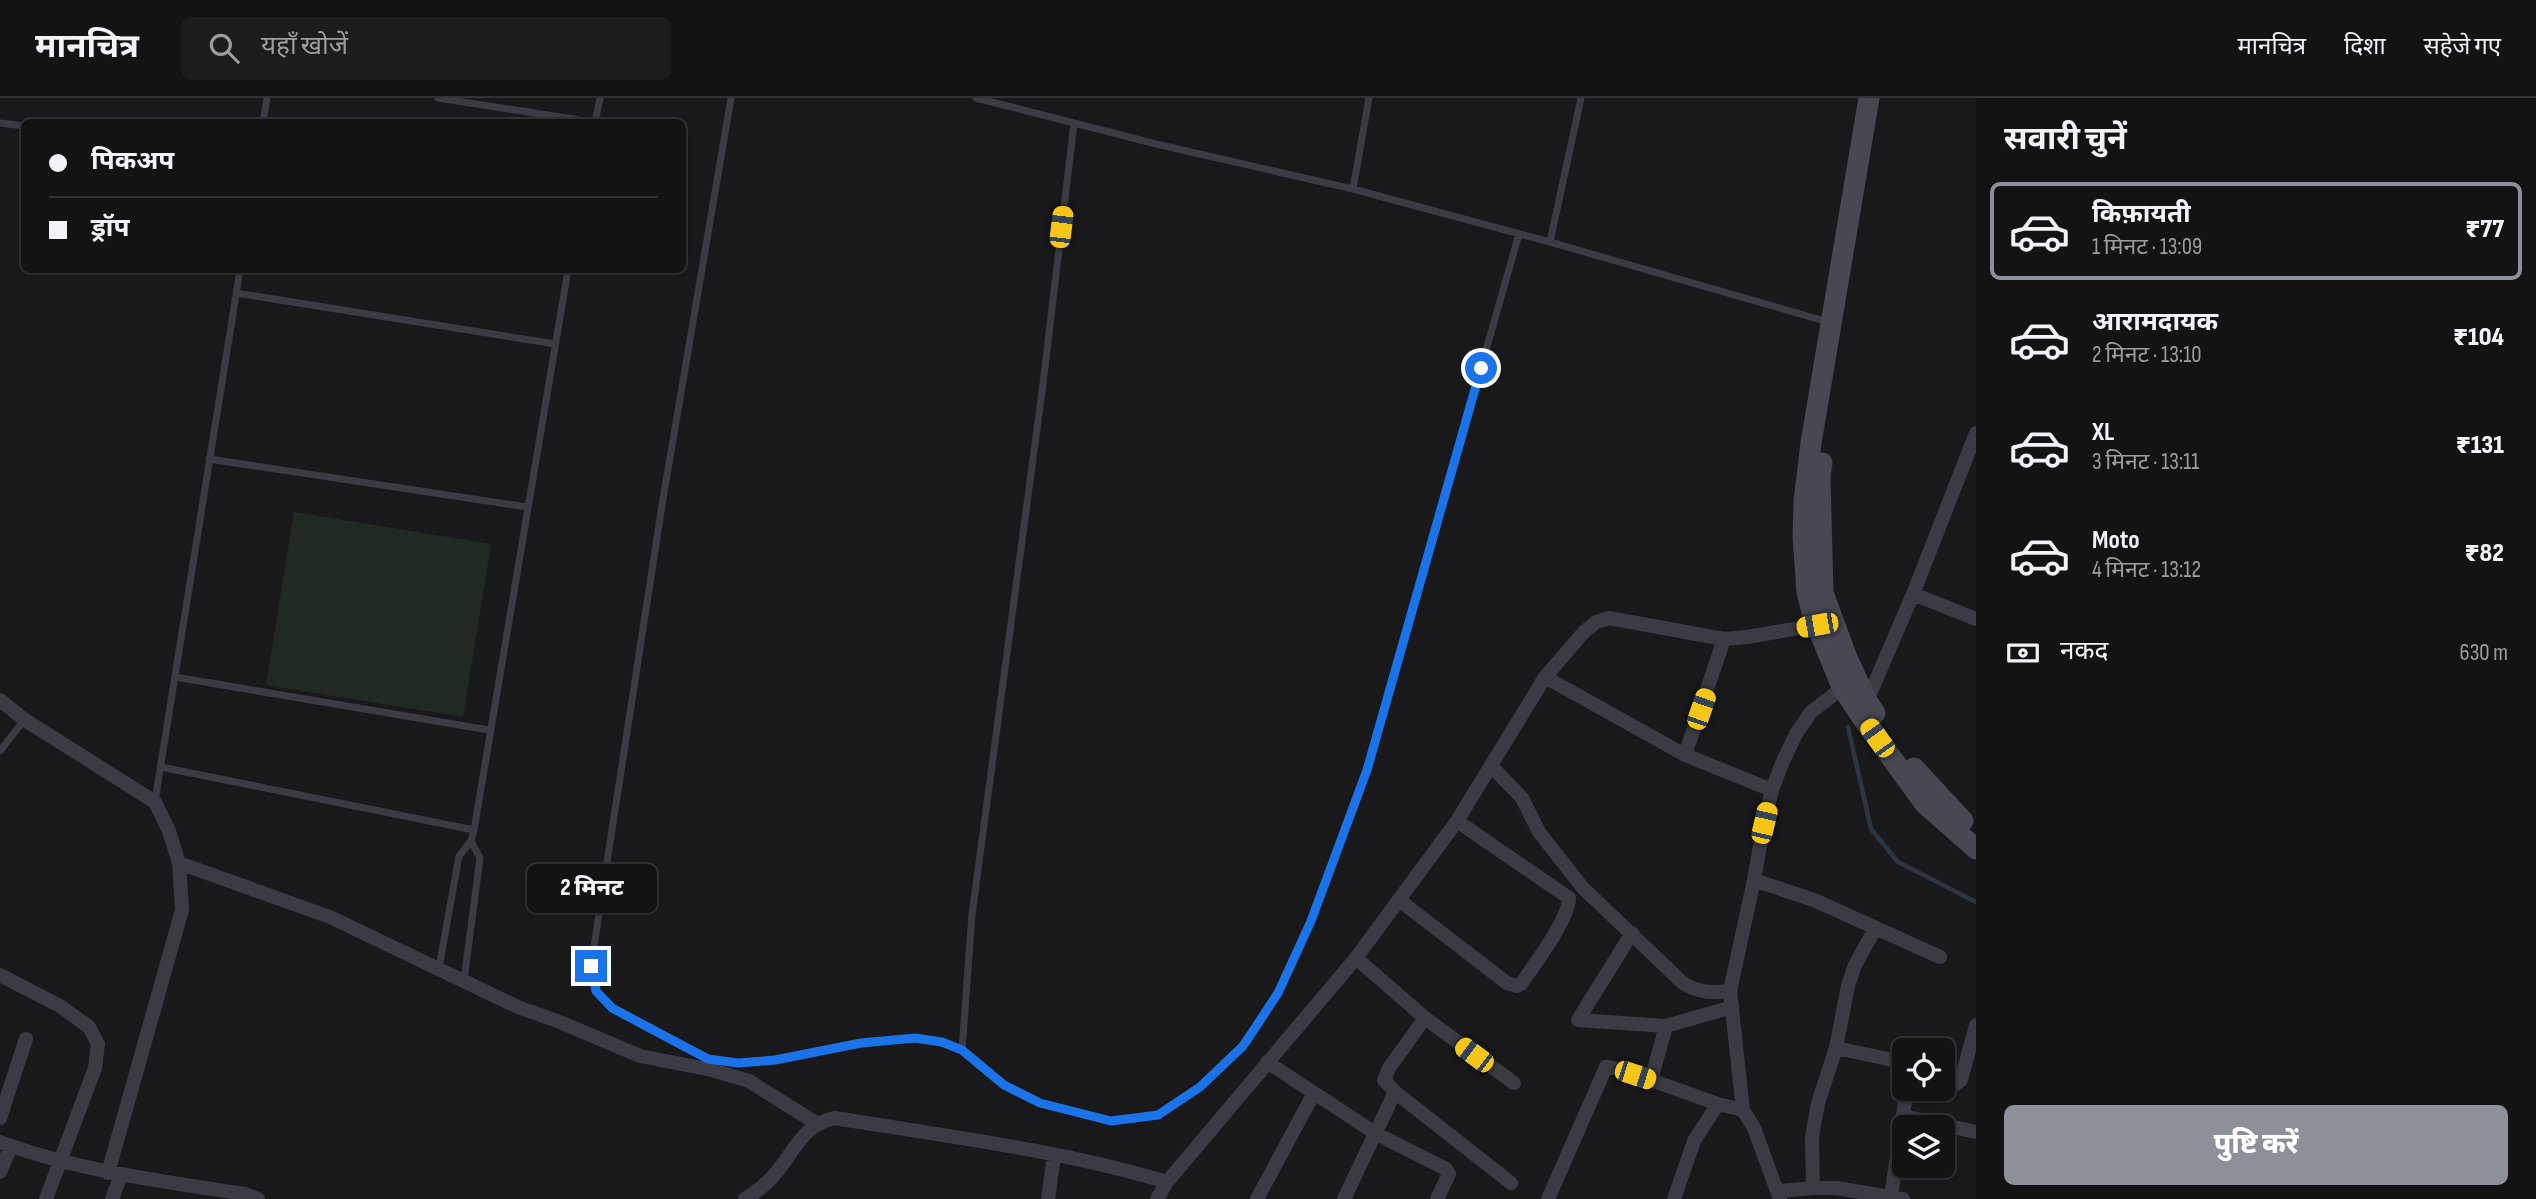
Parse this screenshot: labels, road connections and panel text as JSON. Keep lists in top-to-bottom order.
{
  "page": {
    "header": "मानचित्र",
    "search": "यहाँ खोजें",
    "nav": ["मानचित्र", "दिशा", "सहेजे गए"],
    "heading": "सवारी चुनें",
    "banner": ["पिकअप", "ड्रॉप"],
    "list": [
      {
        "name": "किफ़ायती",
        "note": "1 मिनट · 13:09",
        "value": "₹77"
      },
      {
        "name": "आरामदायक",
        "note": "2 मिनट · 13:10",
        "value": "₹104"
      },
      {
        "name": "XL",
        "note": "3 मिनट · 13:11",
        "value": "₹131"
      },
      {
        "name": "Moto",
        "note": "4 मिनट · 13:12",
        "value": "₹82"
      }
    ],
    "pay": ["नकद", "630 m"],
    "bubble": "2 मिनट",
    "buttons": "पुष्टि करें"
  }
}
